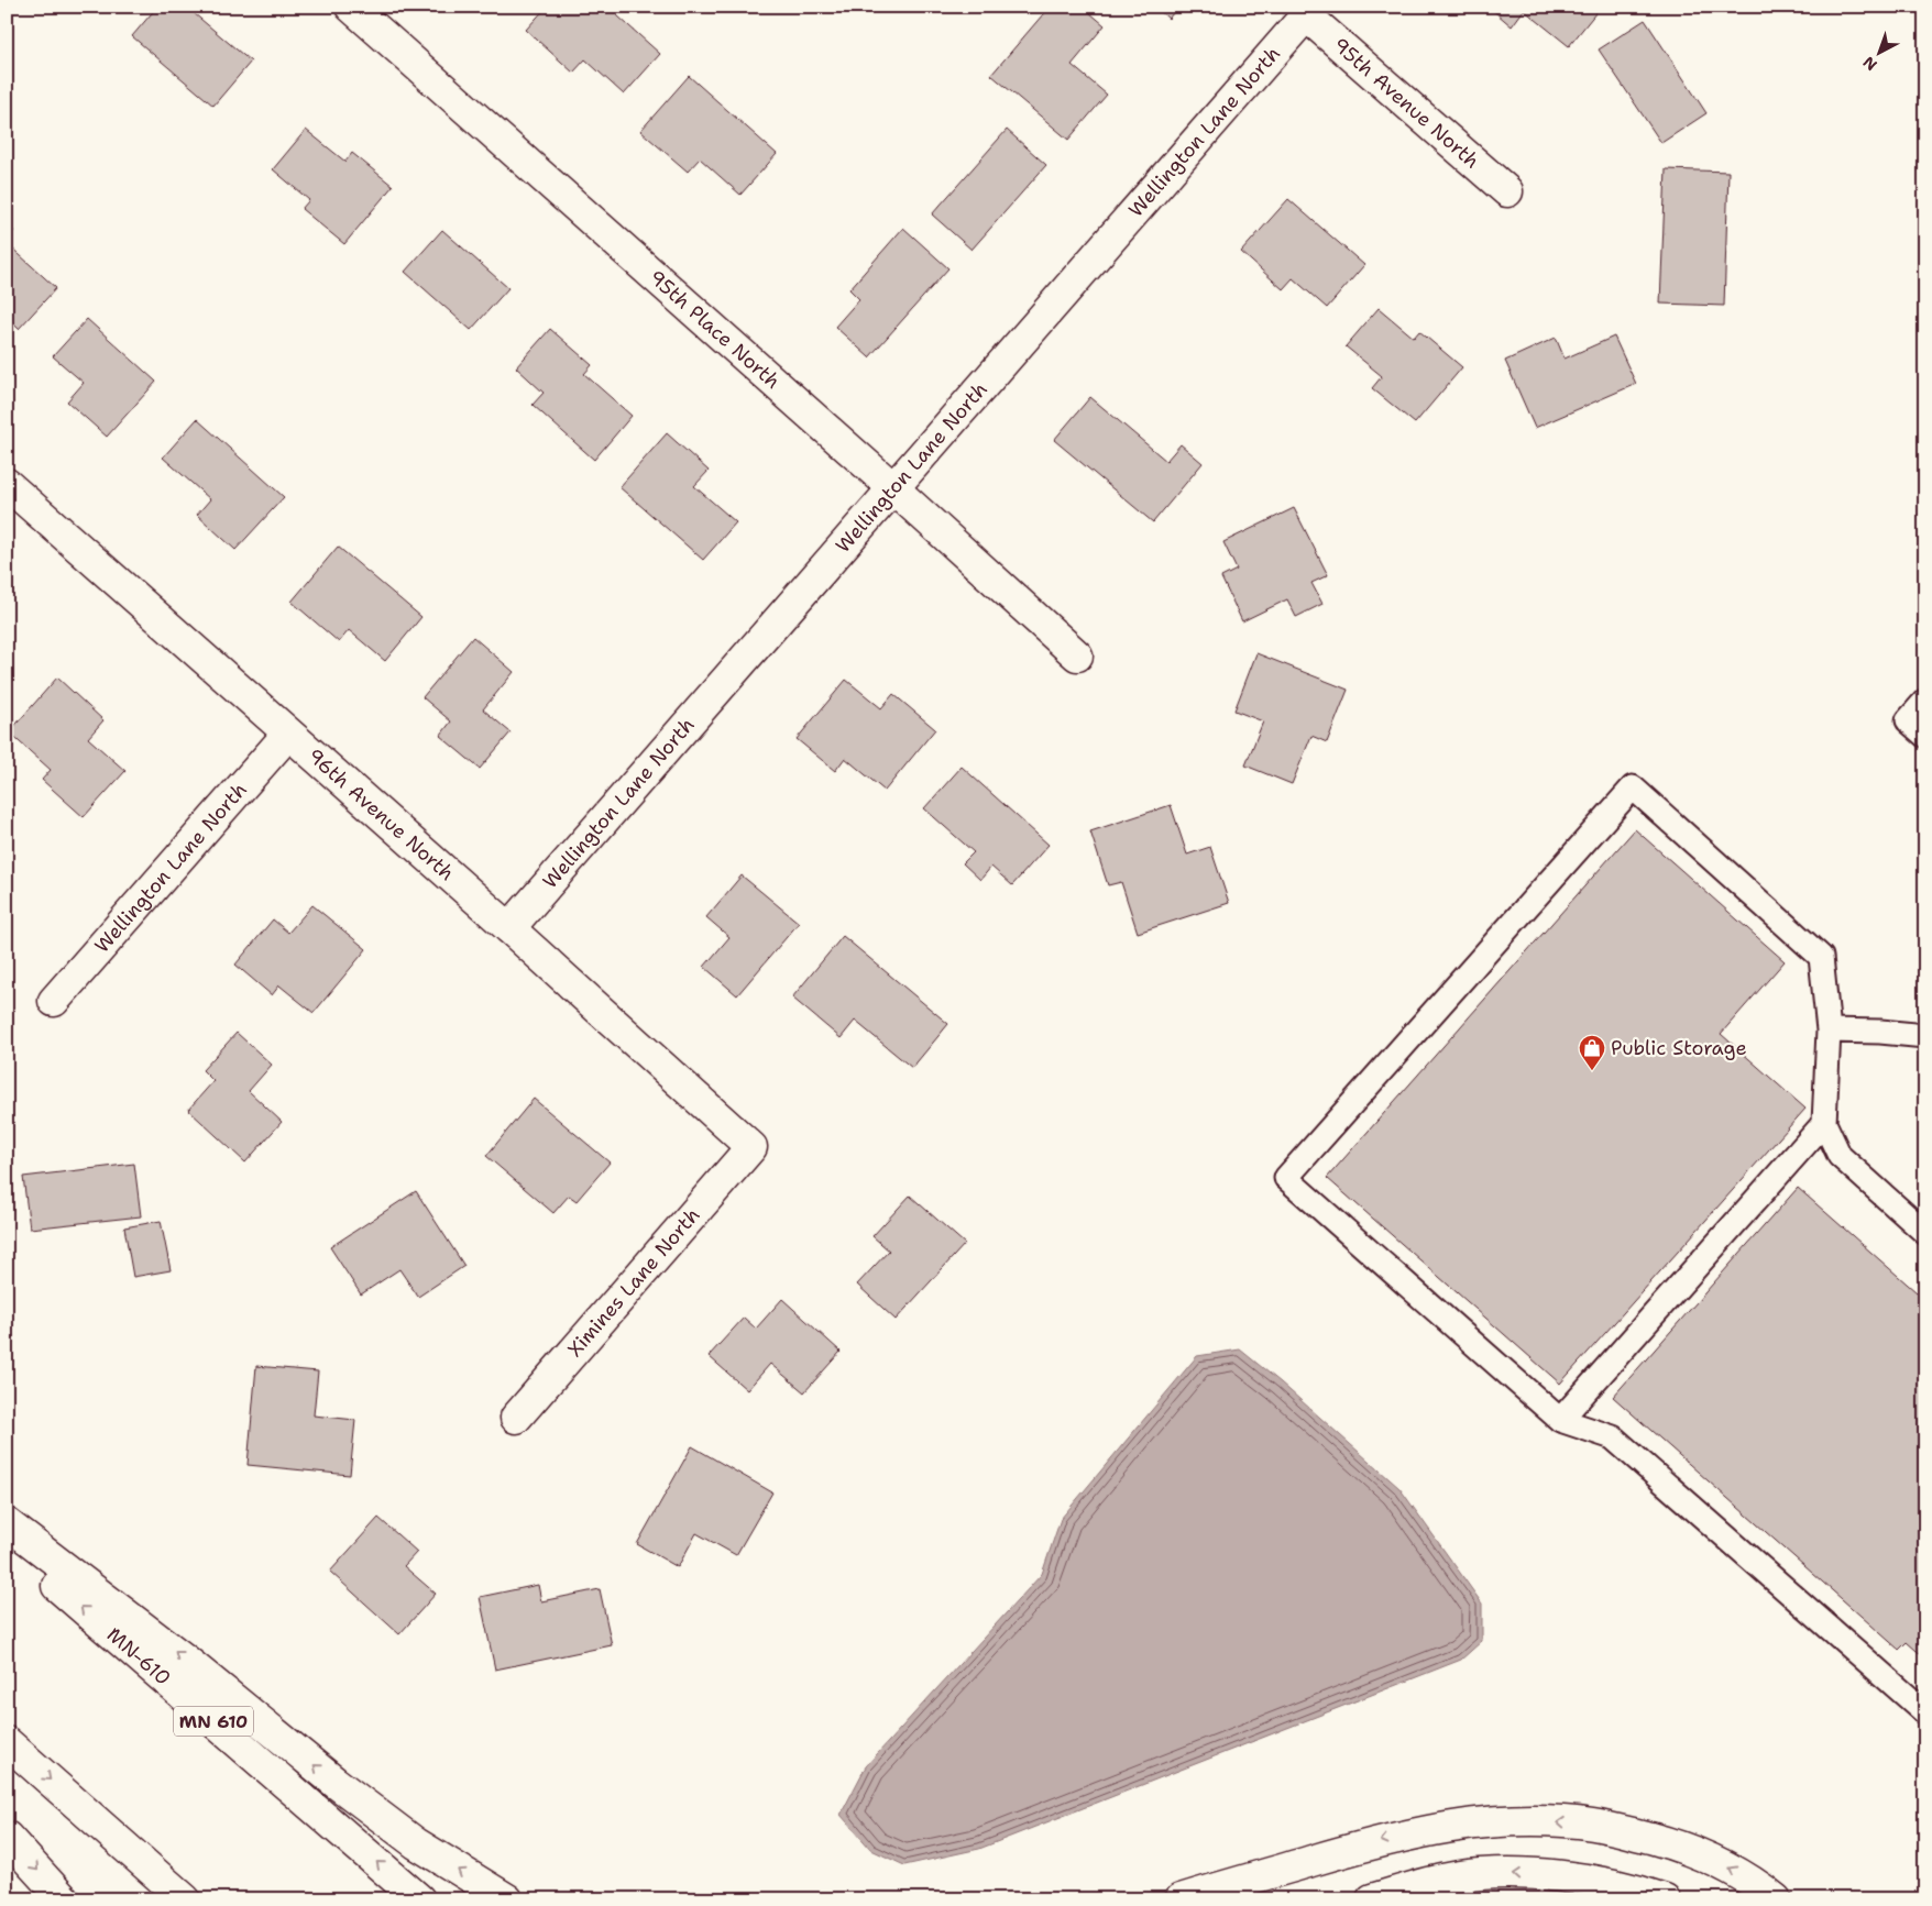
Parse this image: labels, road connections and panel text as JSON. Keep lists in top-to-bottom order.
{
  "streets": {
    "main road": [
      "95th Avenue North",
      "Wellington Lane North",
      "95th Place North",
      "96th Avenue North",
      "Ximines Lane North",
      "MN-610",
      "MN 610"
    ]
  },
  "crossings": [
    ["95th Avenue North", "Wellington Lane North"],
    ["Wellington Lane North", "95th Place North"],
    ["Wellington Lane North", "96th Avenue North"],
    ["96th Avenue North", "Ximines Lane North"]
  ],
  "places": {
    "shop": ["Public Storage"]
  },
  "north": "bottom left"
}
